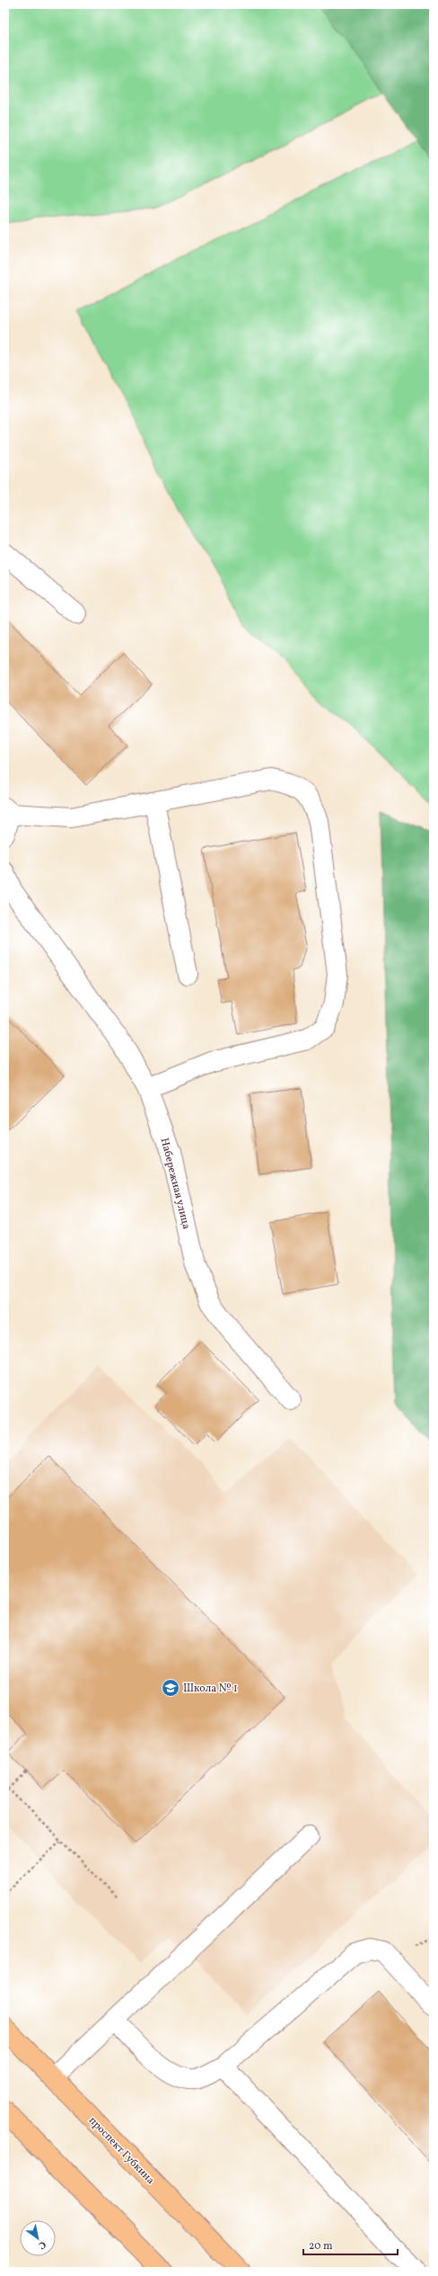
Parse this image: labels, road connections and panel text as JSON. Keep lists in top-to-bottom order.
{
  "streets": {
    "main road": ["проспект Губкина"],
    "street": ["Набережная улица"]
  },
  "places": {
    "school or university": ["Школа № 1"]
  },
  "scale_bar": "20 m",
  "north": "bottom right"
}
